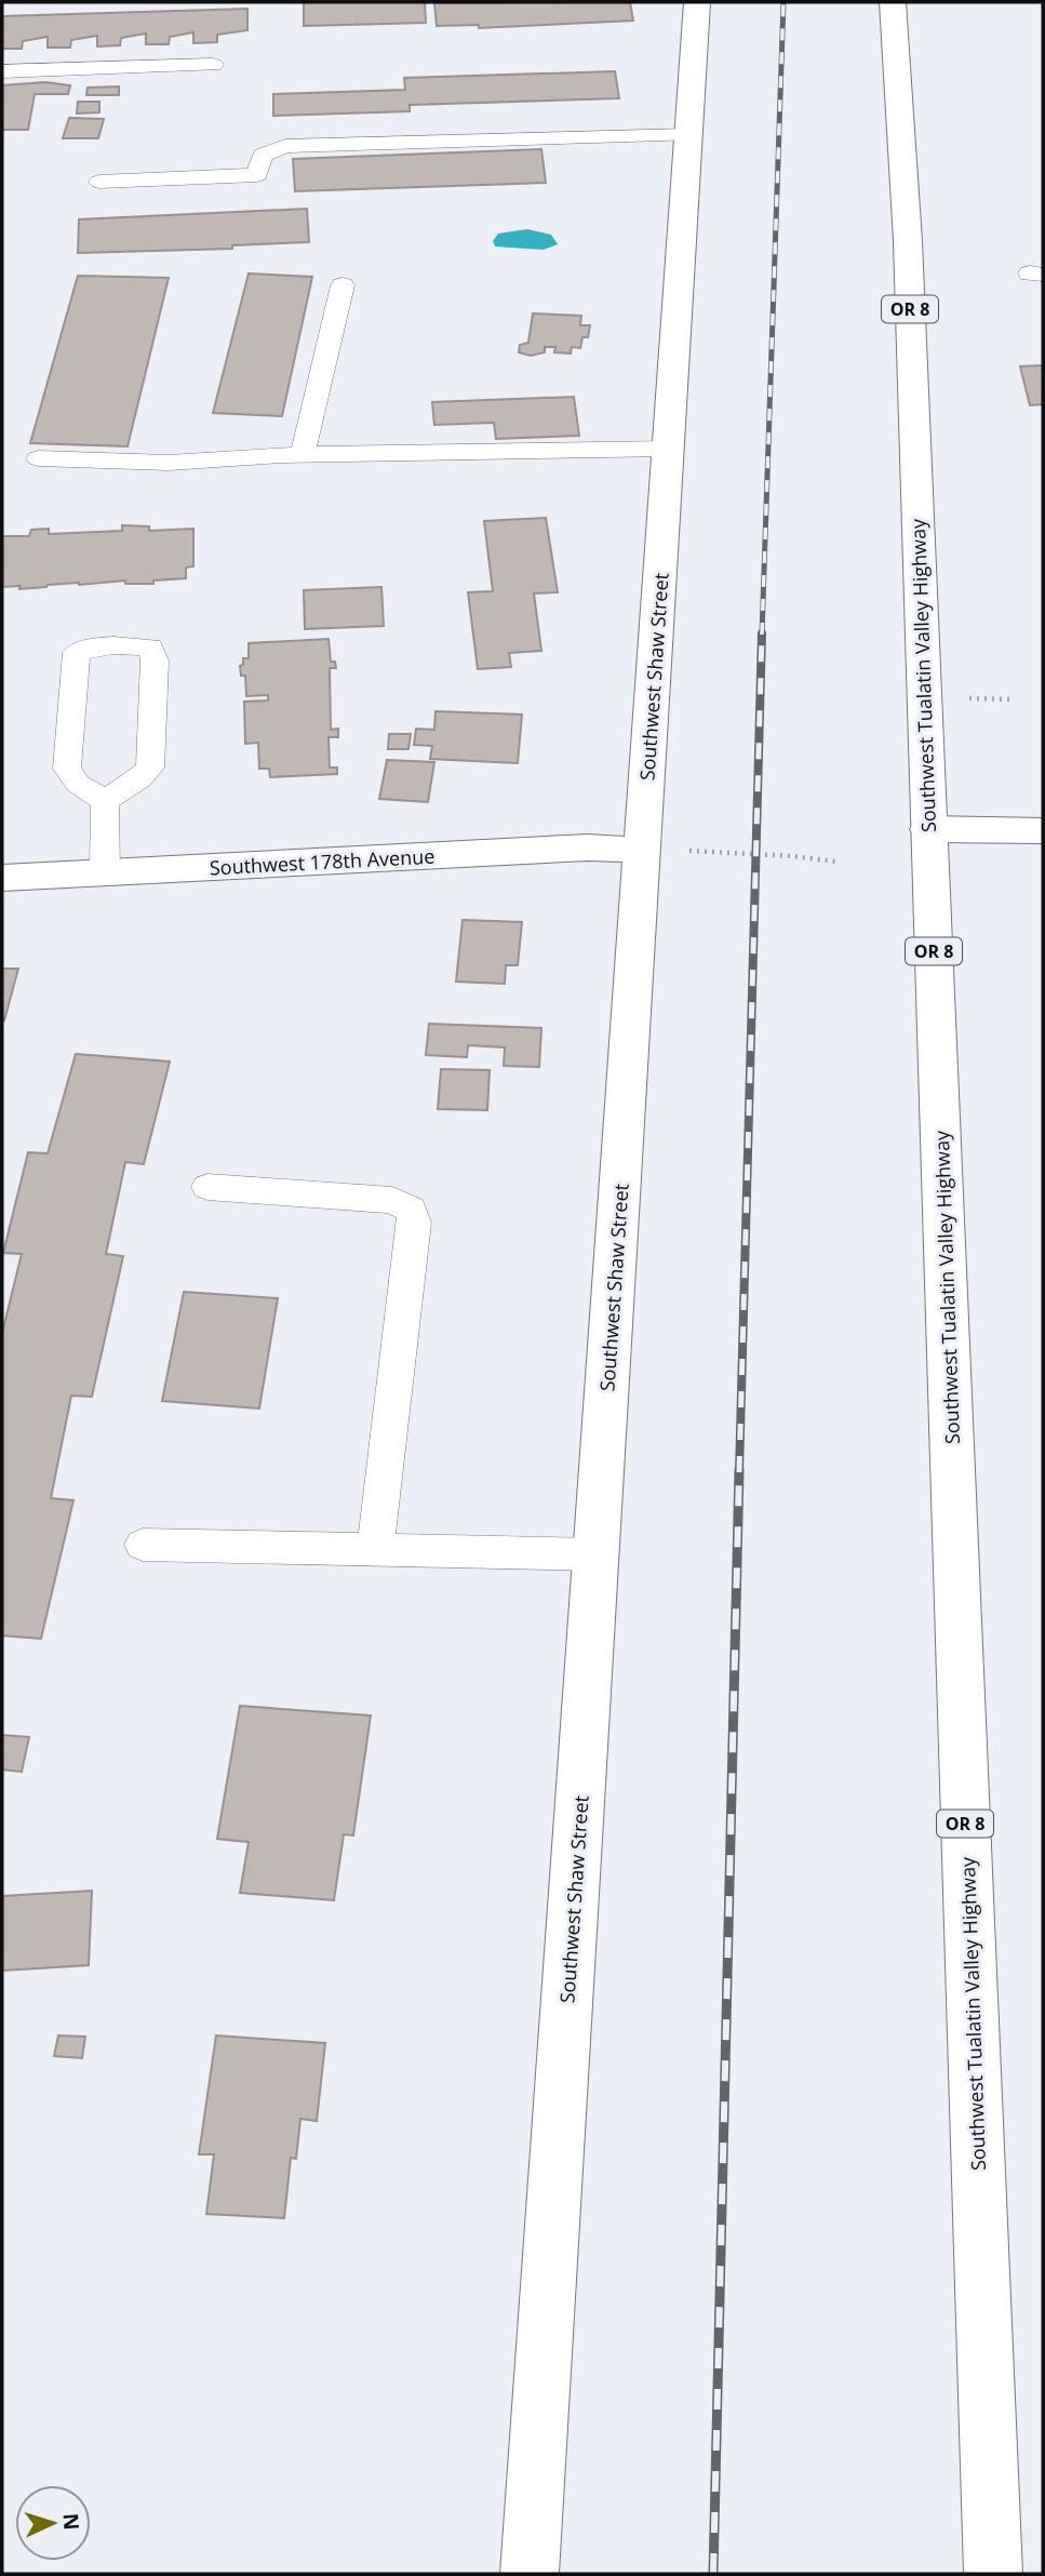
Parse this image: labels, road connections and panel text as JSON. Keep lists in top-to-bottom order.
{
  "streets": {
    "street": [
      "OR 8",
      "Southwest Tualatin Valley Highway",
      "Southwest Shaw Street",
      "Southwest 178th Avenue"
    ]
  },
  "crossings": [
    ["Southwest Shaw Street", "Southwest 178th Avenue"]
  ],
  "north": "right"
}
